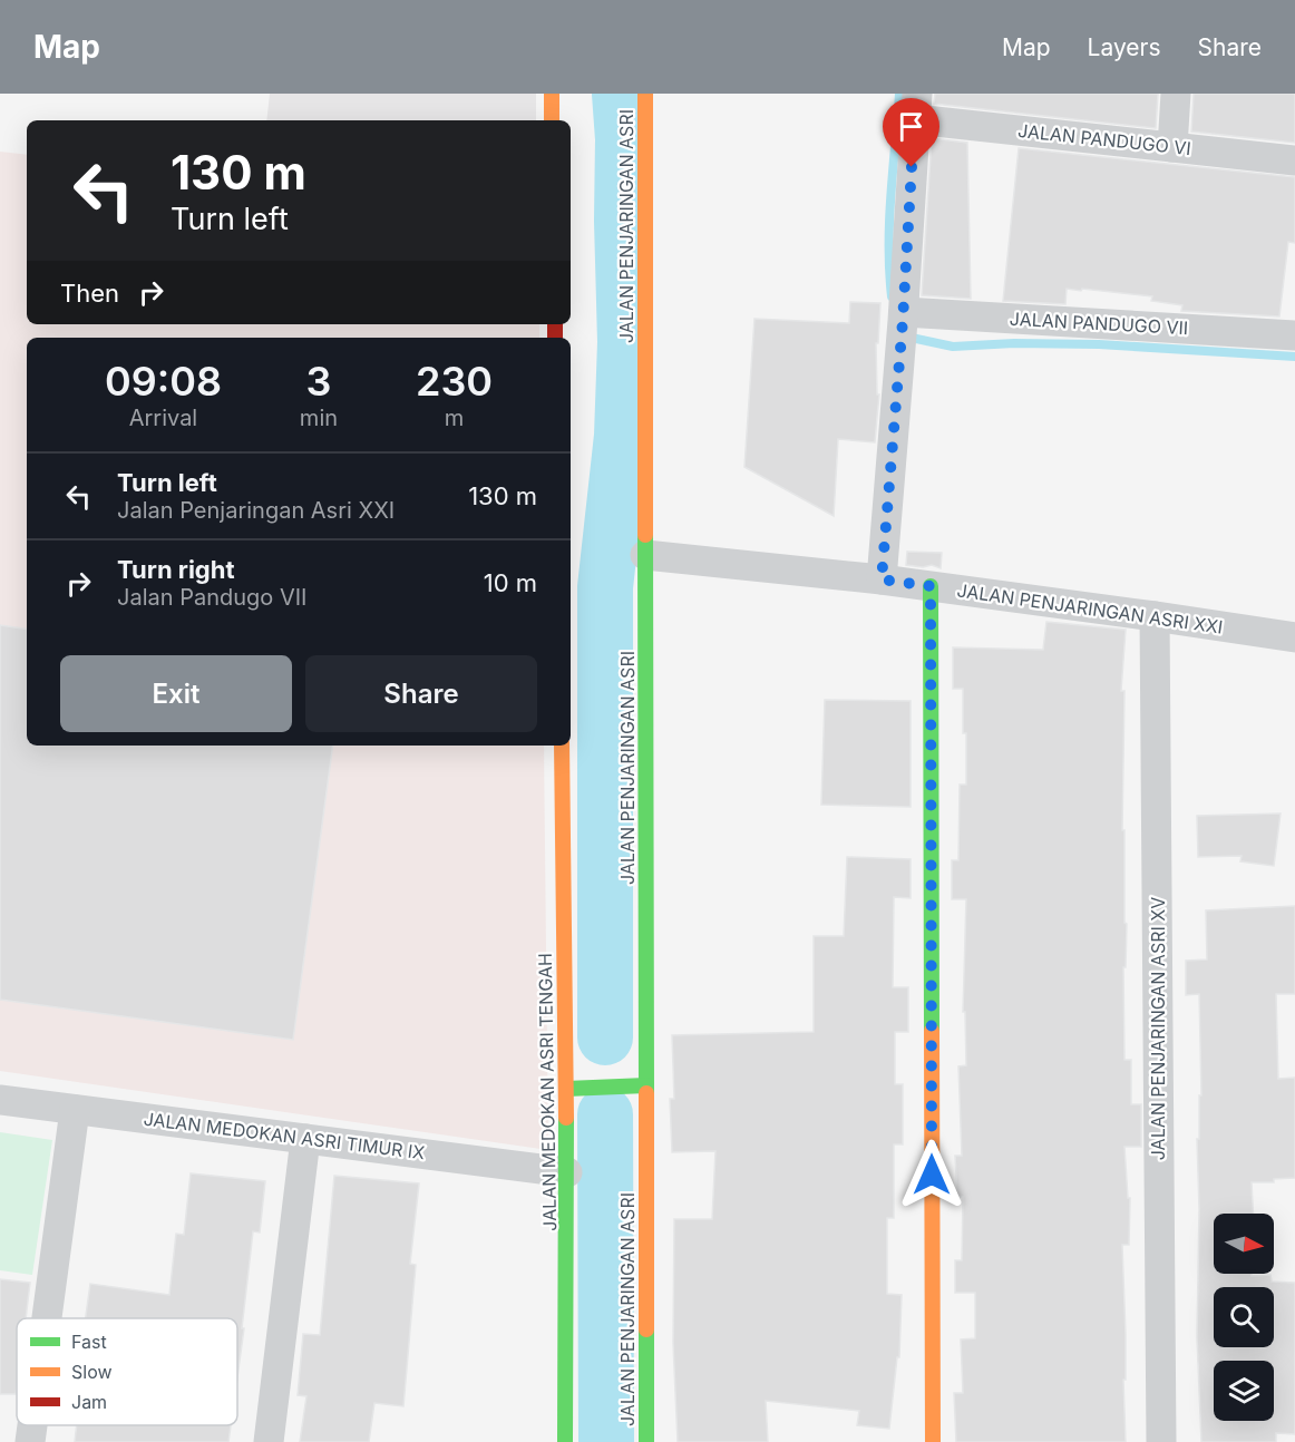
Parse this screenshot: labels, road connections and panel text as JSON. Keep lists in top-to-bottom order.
{
  "streets": {
    "street": [
      "JALAN PANDUGO VI",
      "JALAN PENJARINGAN ASRI",
      "JALAN PANDUGO VII",
      "JALAN PENJARINGAN ASRI XXI",
      "JALAN PENJARINGAN ASRI XV",
      "JALAN MEDOKAN ASRI TENGAH",
      "JALAN MEDOKAN ASRI TIMUR IX"
    ]
  },
  "crossings": [
    ["JALAN PENJARINGAN ASRI", "JALAN PENJARINGAN ASRI XXI"],
    ["JALAN PENJARINGAN ASRI XXI", "JALAN PENJARINGAN ASRI XV"],
    ["JALAN MEDOKAN ASRI TENGAH", "JALAN MEDOKAN ASRI TIMUR IX"]
  ],
  "legend": ["Fast", "Slow", "Jam"],
  "north": "right",
  "page": {
    "header": "Map",
    "nav": ["Map", "Layers", "Share"],
    "turn": ["130 m", "Turn left"],
    "then": "Then",
    "eta": [
      "09:08",
      "Arrival",
      "3",
      "min",
      "230",
      "m"
    ],
    "list": [
      {
        "name": "Turn left",
        "note": "Jalan Penjaringan Asri XXI",
        "value": "130 m"
      },
      {
        "name": "Turn right",
        "note": "Jalan Pandugo VII",
        "value": "10 m"
      }
    ],
    "buttons": ["Exit", "Share"]
  }
}
